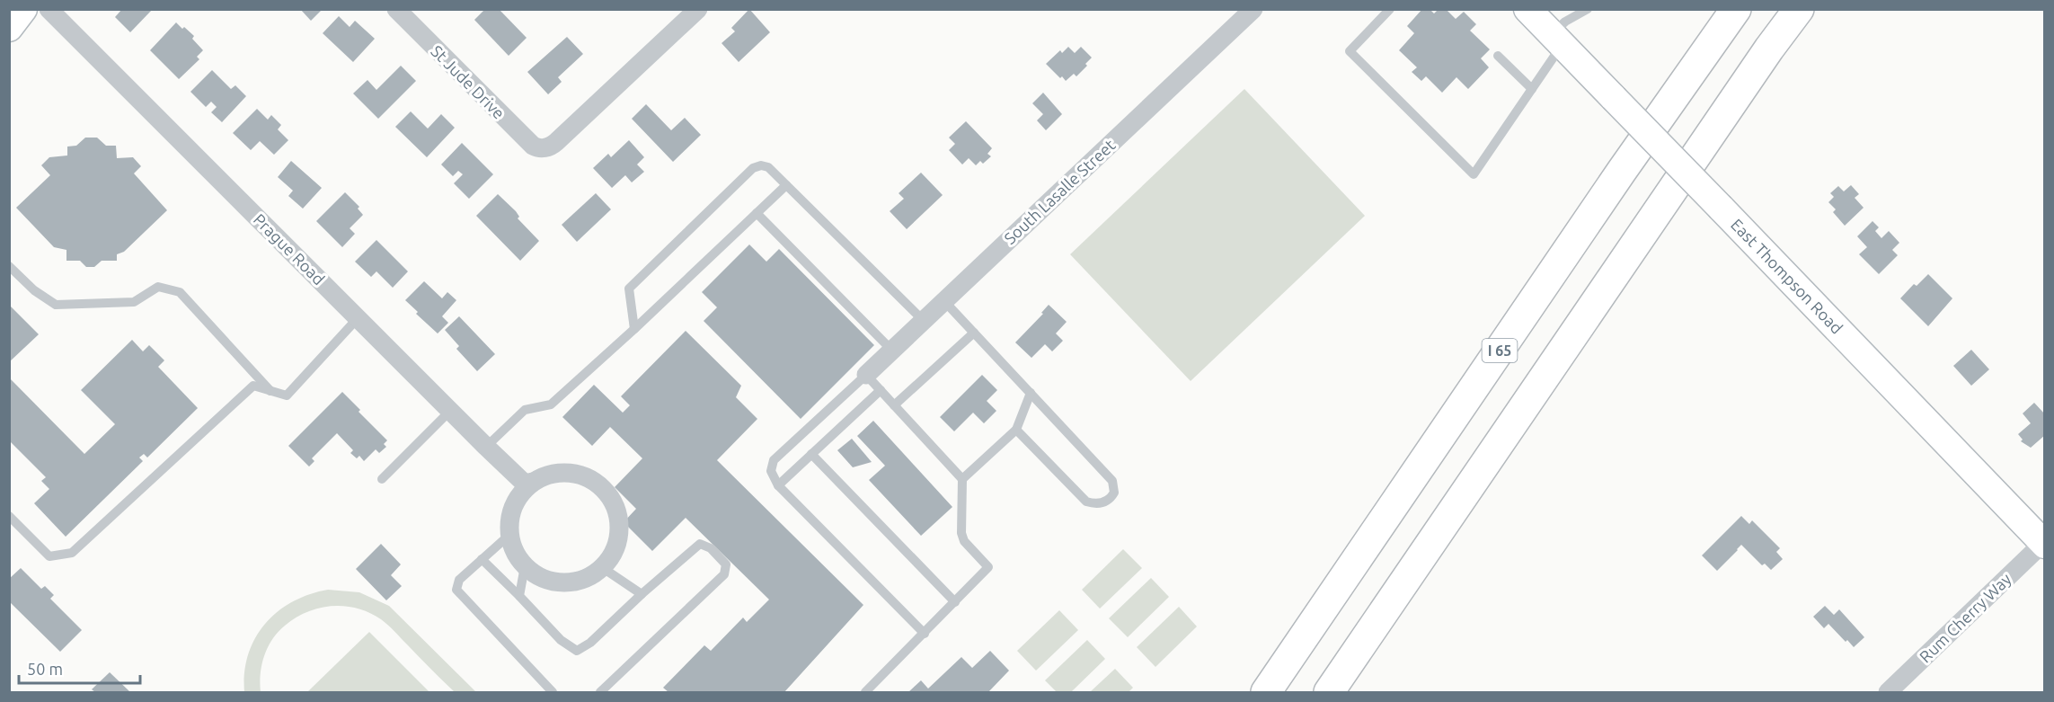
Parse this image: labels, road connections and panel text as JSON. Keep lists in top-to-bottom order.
{
  "streets": {
    "highway": ["I 65"],
    "main road": ["East Thompson Road"],
    "street": [
      "St Jude Drive",
      "South Lasalle Street",
      "Prague Road",
      "Rum Cherry Way"
    ]
  },
  "crossings": [
    ["East Thompson Road", "Rum Cherry Way"]
  ],
  "scale_bar": "50 m"
}
